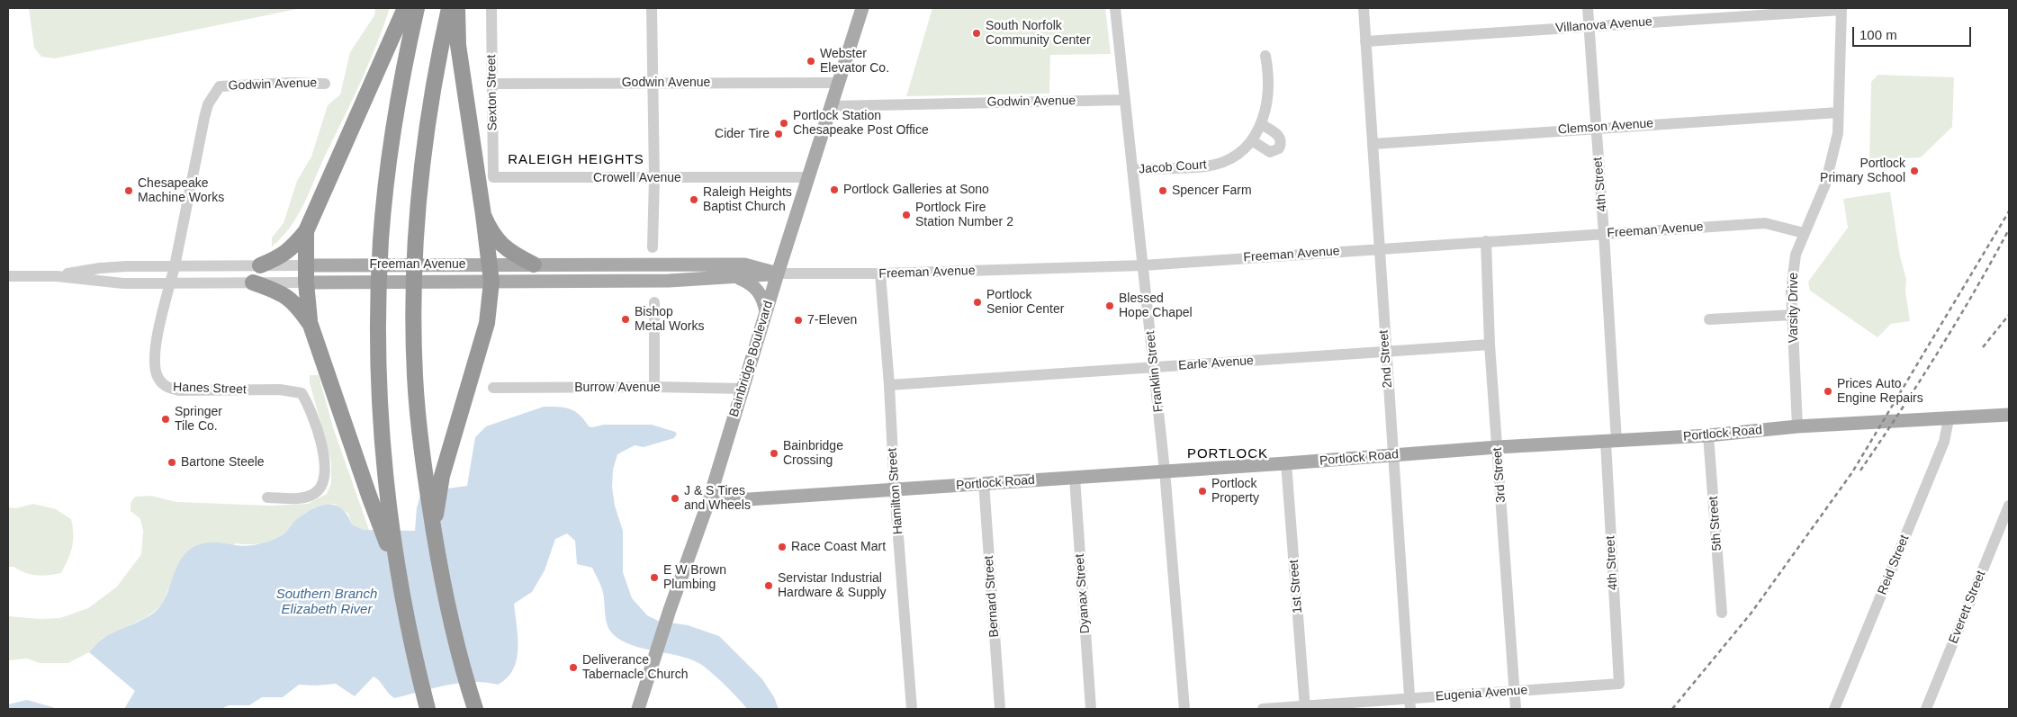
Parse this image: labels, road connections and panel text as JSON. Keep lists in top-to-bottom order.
{
  "streets": {
    "main road": ["Freeman Avenue", "Bainbridge Boulevard", "Portlock Road"],
    "street": [
      "Villanova Avenue",
      "Godwin Avenue",
      "Sexton Street",
      "Clemson Avenue",
      "Jacob Court",
      "Crowell Avenue",
      "4th Street",
      "Varsity Drive",
      "2nd Street",
      "Earle Avenue",
      "Franklin Street",
      "Burrow Avenue",
      "Hanes Street",
      "3rd Street",
      "Hamilton Street",
      "5th Street",
      "Reid Street",
      "1st Street",
      "Dyanax Street",
      "Bernard Street",
      "Everett Street",
      "Eugenia Avenue"
    ]
  },
  "crossings": [
    ["Villanova Avenue", "4th Street"],
    ["Villanova Avenue", "Varsity Drive"],
    ["Villanova Avenue", "2nd Street"],
    ["Godwin Avenue", "Sexton Street"],
    ["Godwin Avenue", "Bainbridge Boulevard"],
    ["Godwin Avenue", "Franklin Street"],
    ["Godwin Avenue", "Hanes Street"],
    ["Sexton Street", "Crowell Avenue"],
    ["Clemson Avenue", "4th Street"],
    ["Clemson Avenue", "Varsity Drive"],
    ["Clemson Avenue", "2nd Street"],
    ["Jacob Court", "Franklin Street"],
    ["Crowell Avenue", "Bainbridge Boulevard"],
    ["4th Street", "Freeman Avenue"],
    ["4th Street", "Portlock Road"],
    ["4th Street", "Eugenia Avenue"],
    ["Freeman Avenue", "Varsity Drive"],
    ["Freeman Avenue", "Bainbridge Boulevard"],
    ["Freeman Avenue", "2nd Street"],
    ["Freeman Avenue", "Franklin Street"],
    ["Freeman Avenue", "Hanes Street"],
    ["Freeman Avenue", "3rd Street"],
    ["Freeman Avenue", "Hamilton Street"],
    ["Varsity Drive", "Portlock Road"],
    ["Bainbridge Boulevard", "Burrow Avenue"],
    ["Bainbridge Boulevard", "Portlock Road"],
    ["2nd Street", "Earle Avenue"],
    ["2nd Street", "Portlock Road"],
    ["2nd Street", "Eugenia Avenue"],
    ["Earle Avenue", "Franklin Street"],
    ["Earle Avenue", "3rd Street"],
    ["Earle Avenue", "Hamilton Street"],
    ["Franklin Street", "Portlock Road"],
    ["Portlock Road", "3rd Street"],
    ["Portlock Road", "Hamilton Street"],
    ["Portlock Road", "5th Street"],
    ["Portlock Road", "Reid Street"],
    ["Portlock Road", "1st Street"],
    ["Portlock Road", "Dyanax Street"],
    ["Portlock Road", "Bernard Street"],
    ["3rd Street", "Eugenia Avenue"],
    ["1st Street", "Eugenia Avenue"]
  ],
  "districts": ["RALEIGH HEIGHTS", "PORTLOCK"],
  "water": ["Southern Branch Elizabeth River"],
  "places": [
    "South Norfolk Community Center",
    "Webster Elevator Co.",
    "Portlock Station Chesapeake Post Office",
    "Cider Tire",
    "Portlock Primary School",
    "Portlock Galleries at Sono",
    "Chesapeake Machine Works",
    "Spencer Farm",
    "Raleigh Heights Baptist Church",
    "Portlock Fire Station Number 2",
    "Portlock Senior Center",
    "Blessed Hope Chapel",
    "Bishop Metal Works",
    "7-Eleven",
    "Prices Auto Engine Repairs",
    "Springer Tile Co.",
    "Bainbridge Crossing",
    "Bartone Steele",
    "Portlock Property",
    "J & S Tires and Wheels",
    "Race Coast Mart",
    "E W Brown Plumbing",
    "Servistar Industrial Hardware & Supply",
    "Deliverance Tabernacle Church"
  ],
  "scale_bar": "100 m"
}
